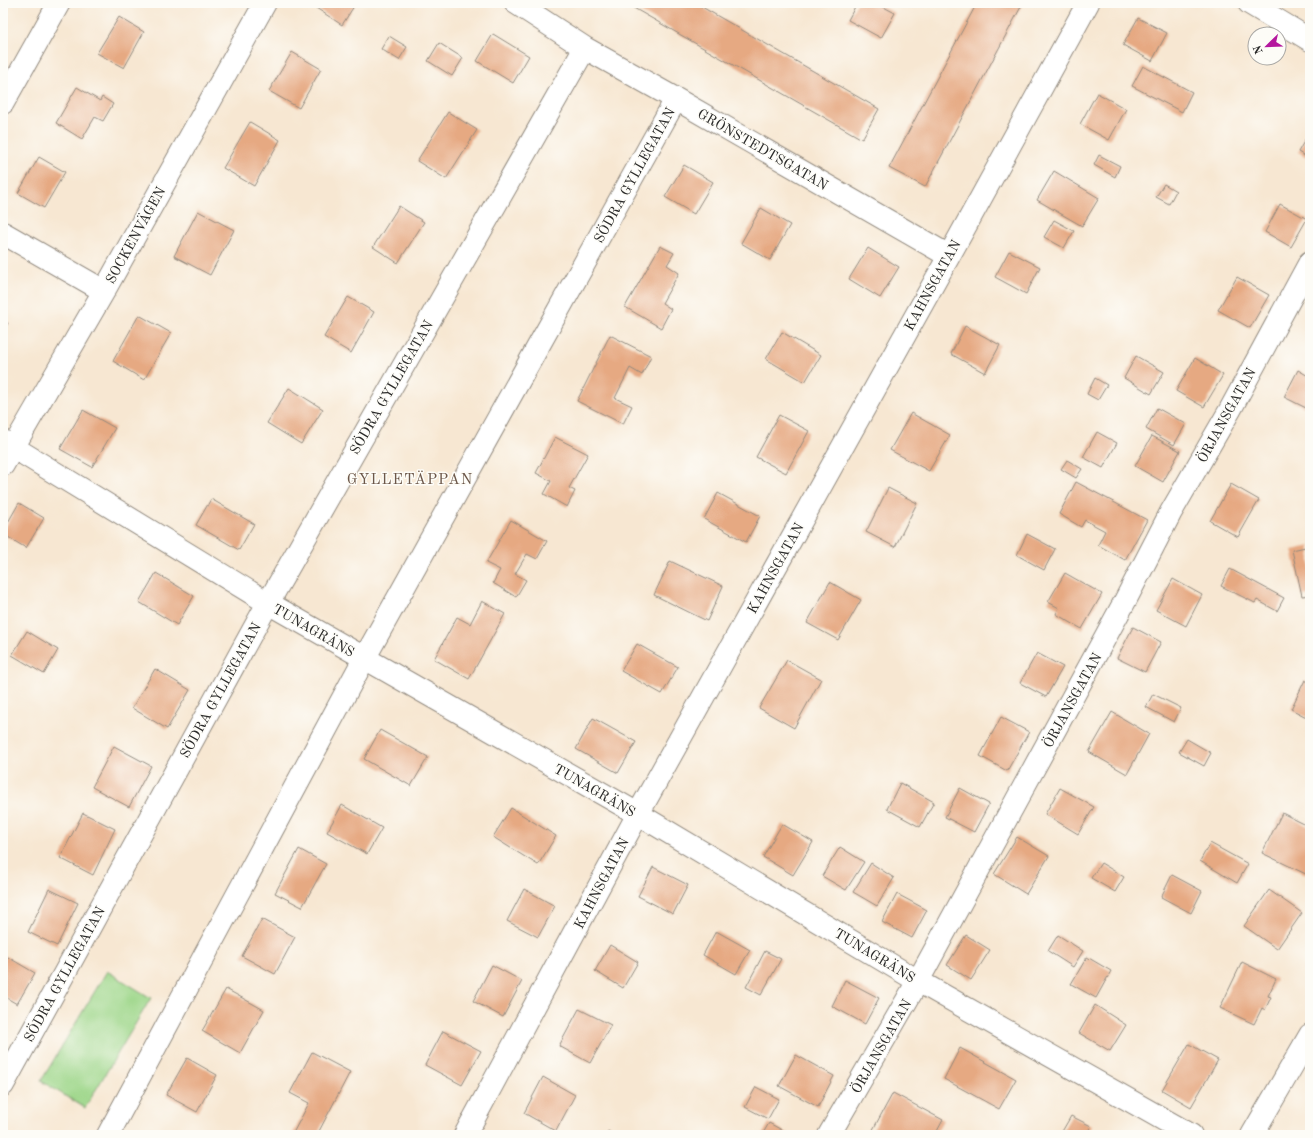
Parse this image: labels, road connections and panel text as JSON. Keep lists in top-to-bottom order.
{
  "streets": {
    "street": [
      "GRÖNSTEDTSGATAN",
      "SÖDRA GYLLEGATAN",
      "SOCKENVÄGEN",
      "KAHNSGATAN",
      "ÖRJANSGATAN",
      "TUNAGRÄNS"
    ]
  },
  "crossings": [
    ["GRÖNSTEDTSGATAN", "SÖDRA GYLLEGATAN"],
    ["GRÖNSTEDTSGATAN", "KAHNSGATAN"],
    ["SÖDRA GYLLEGATAN", "TUNAGRÄNS"],
    ["SOCKENVÄGEN", "TUNAGRÄNS"],
    ["KAHNSGATAN", "TUNAGRÄNS"],
    ["ÖRJANSGATAN", "TUNAGRÄNS"]
  ],
  "districts": ["GYLLETÄPPAN"],
  "north": "bottom left"
}
